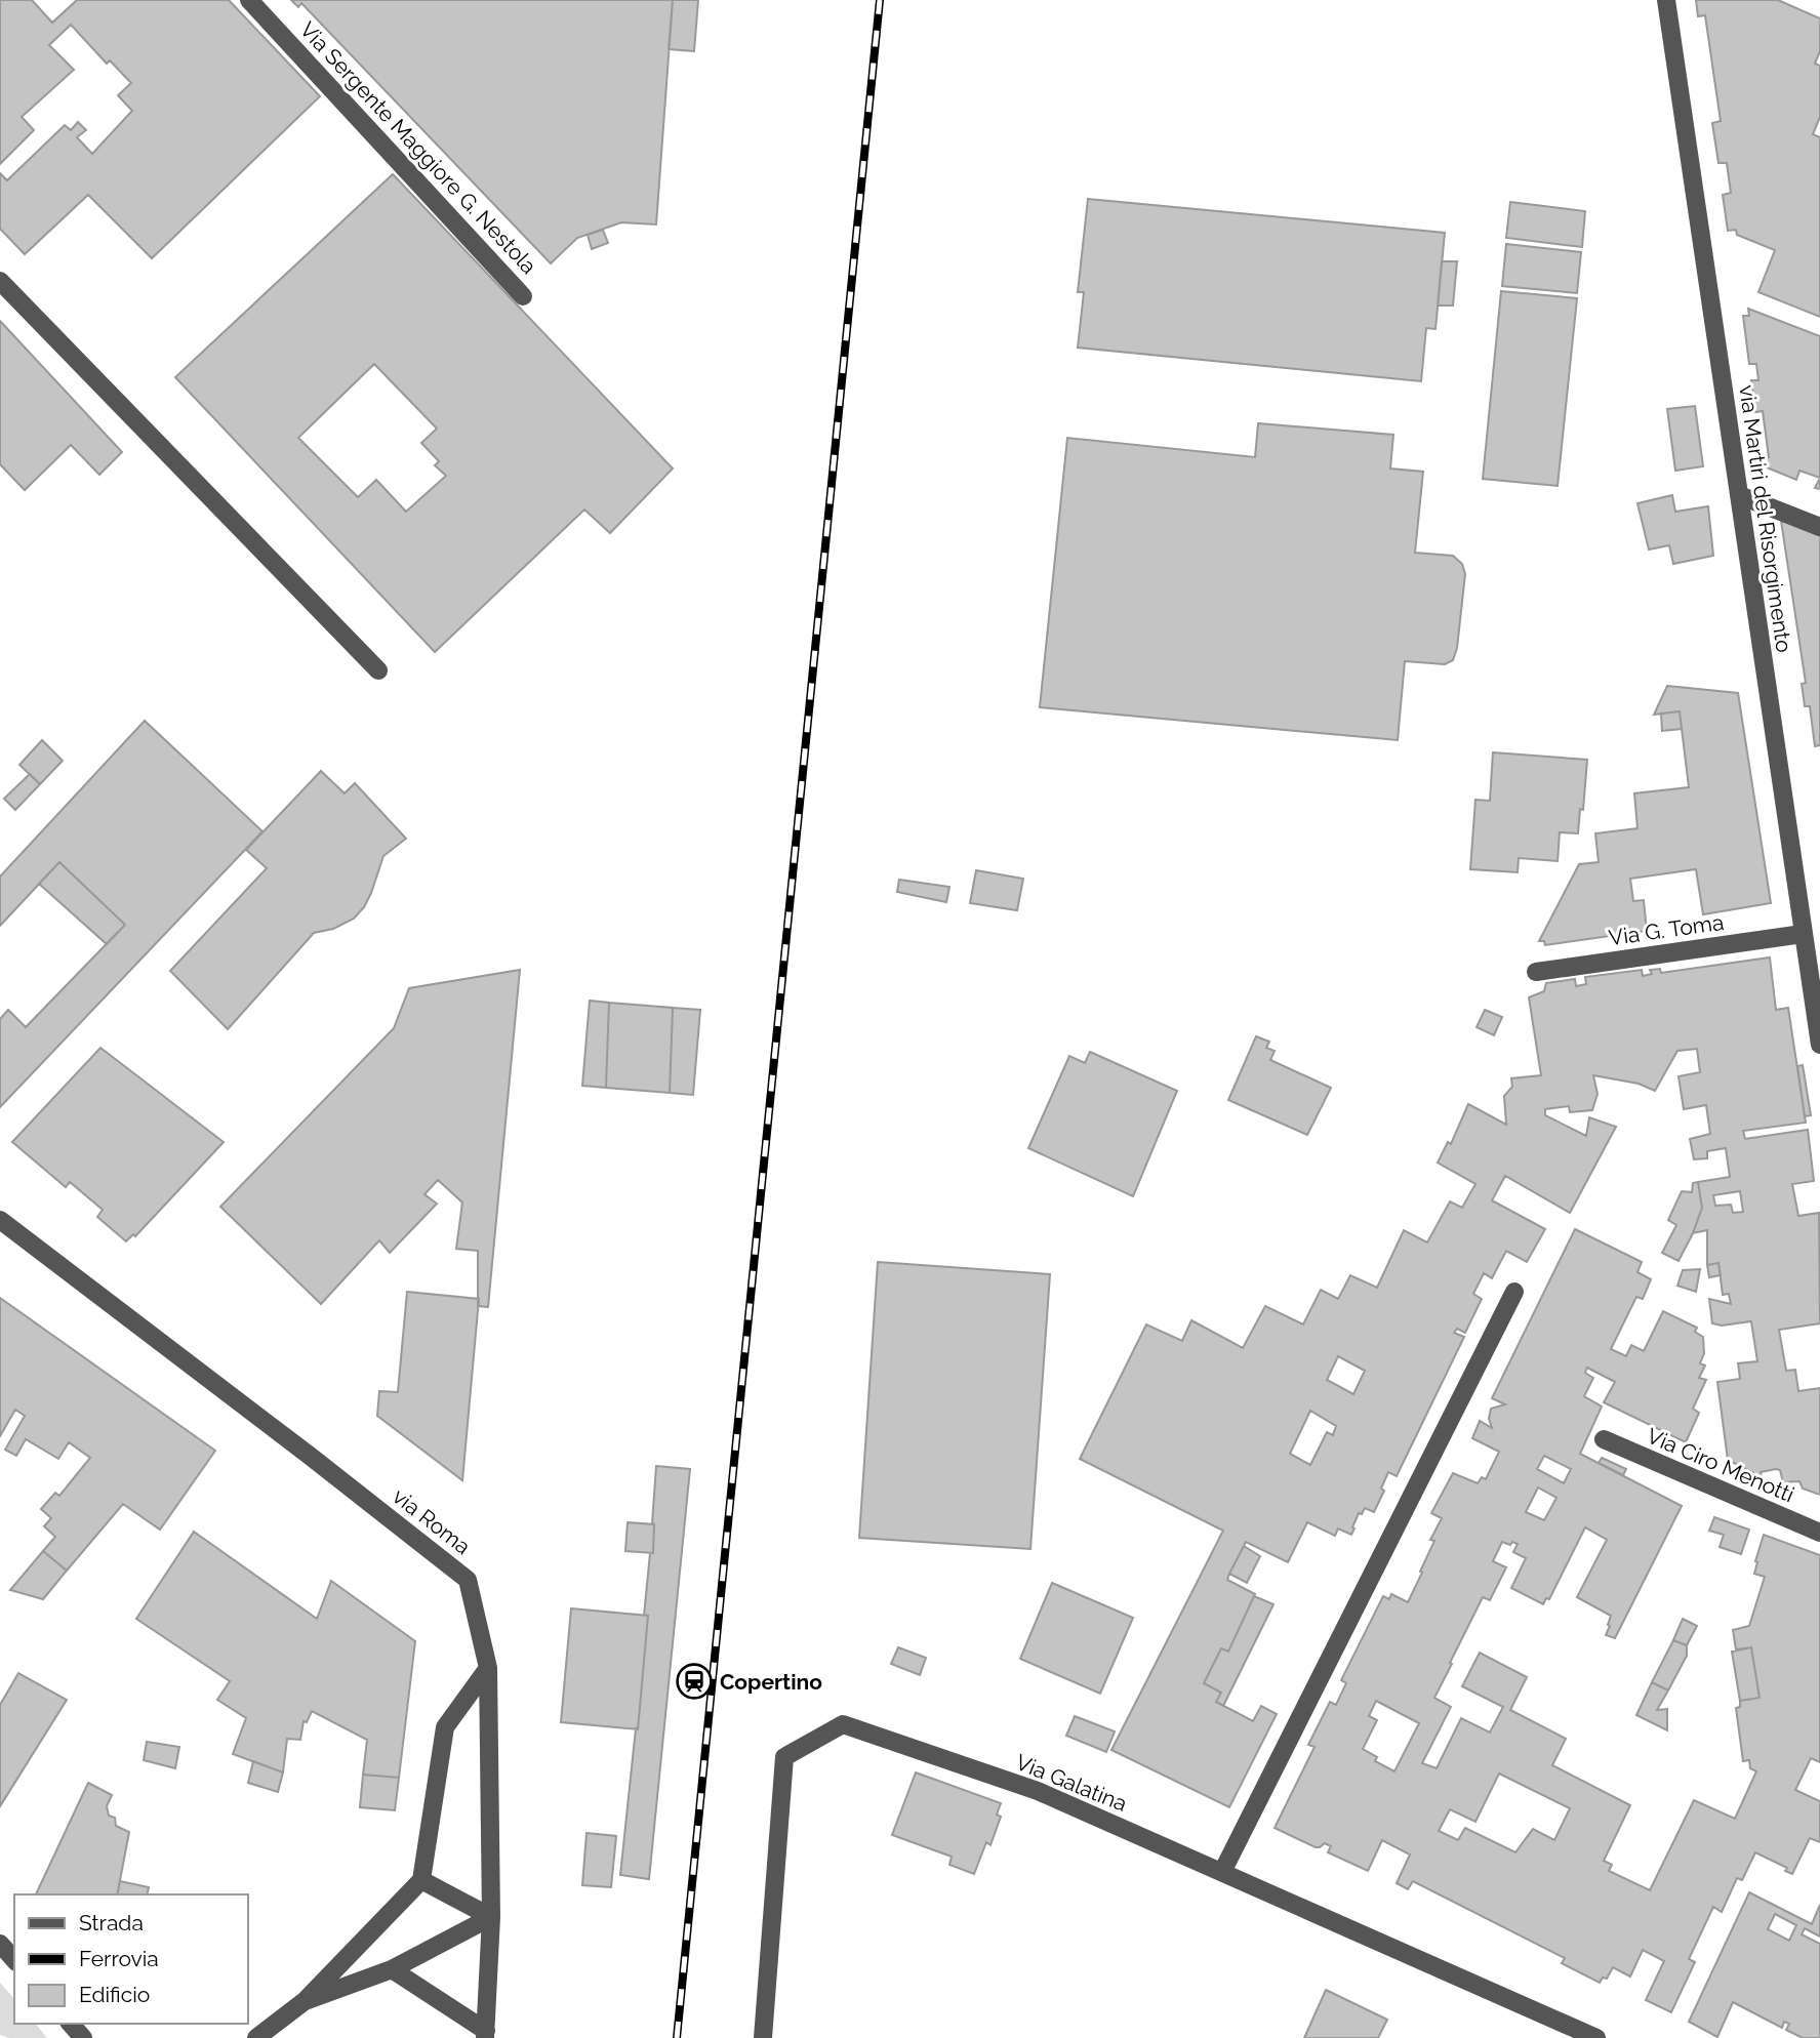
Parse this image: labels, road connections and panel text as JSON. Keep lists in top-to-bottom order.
{
  "streets": {
    "street": [
      "Via Sergente Maggiore G. Nestola",
      "via Martiri del Risorgimento",
      "Via G. Toma",
      "Via Ciro Menotti",
      "via Roma",
      "Via Galatina"
    ]
  },
  "crossings": [
    ["via Martiri del Risorgimento", "Via G. Toma"]
  ],
  "places": {
    "station": ["Copertino"]
  },
  "legend": ["Strada", "Ferrovia", "Edificio"]
}
